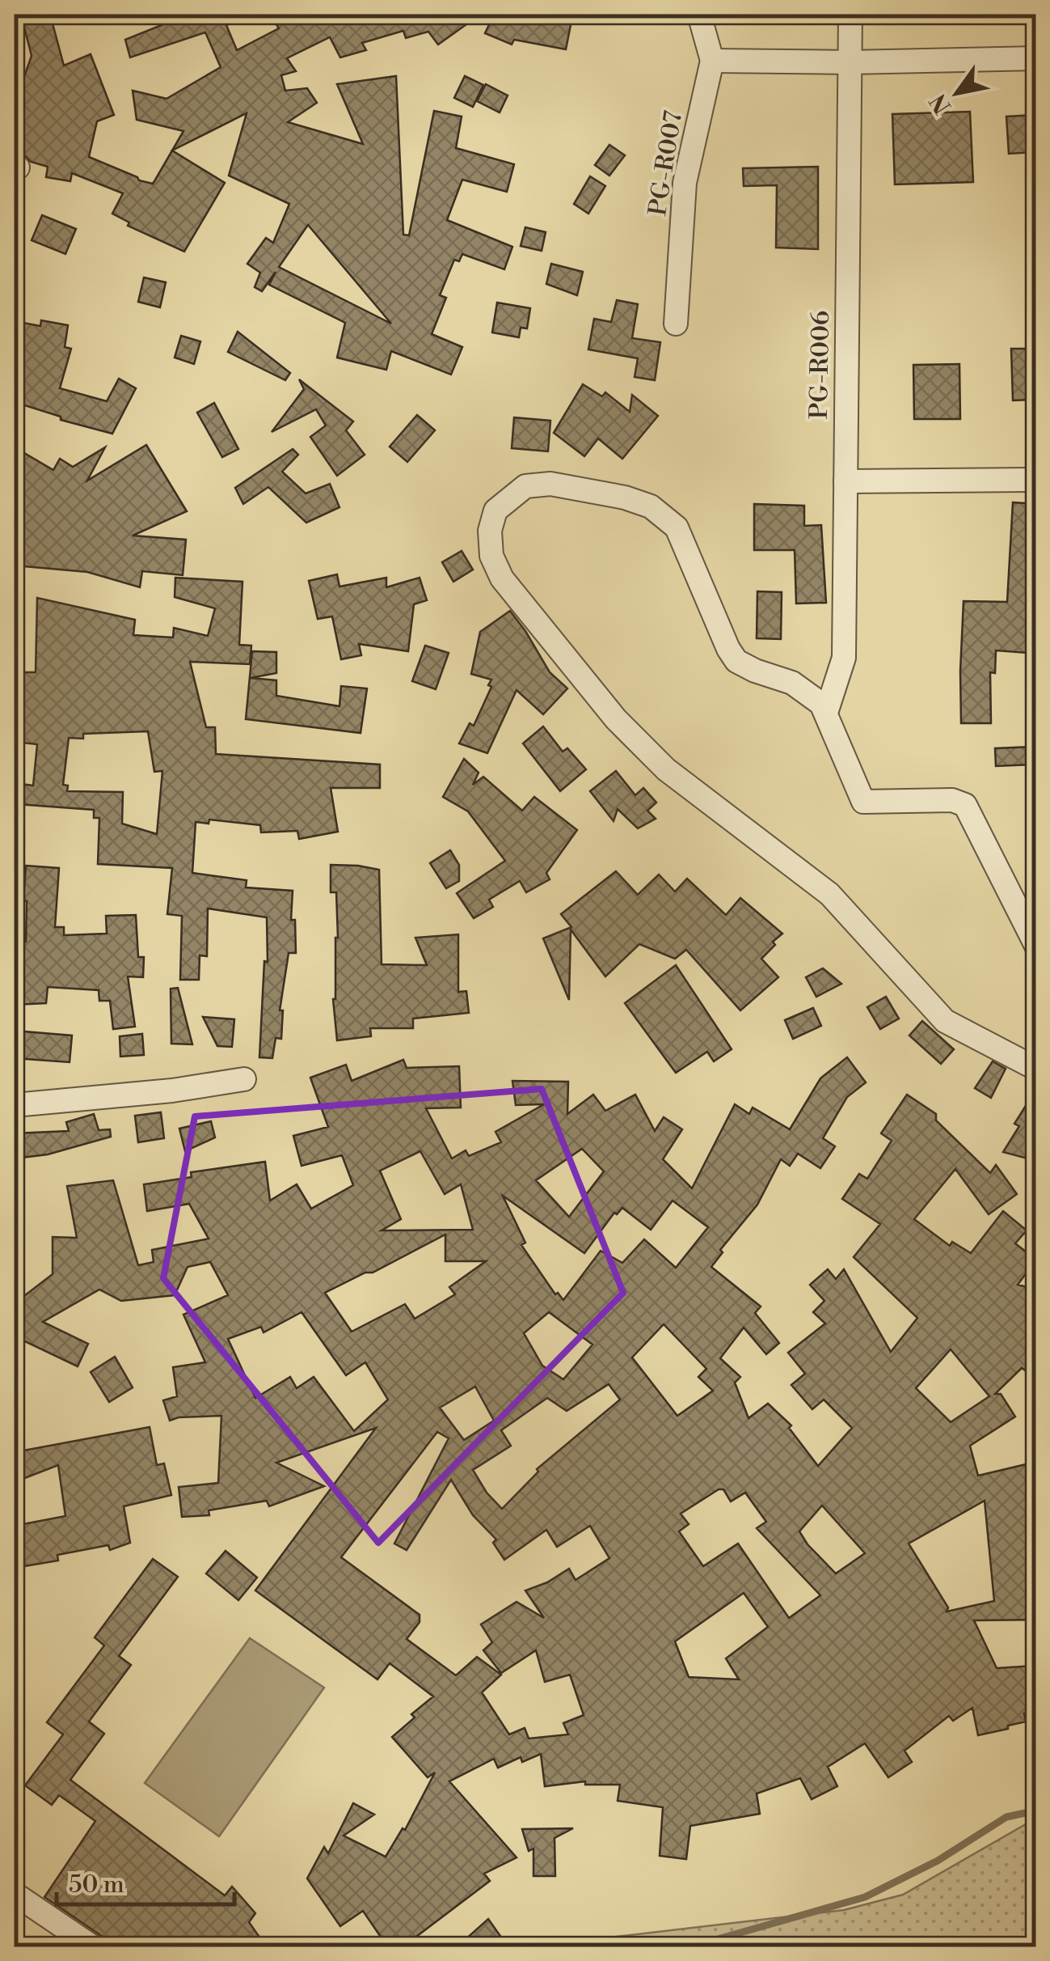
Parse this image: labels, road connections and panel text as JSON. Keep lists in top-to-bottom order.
{
  "streets": {
    "street": ["PG-R007", "PG-R006"]
  },
  "scale_bar": "50 m",
  "north": "bottom left"
}
